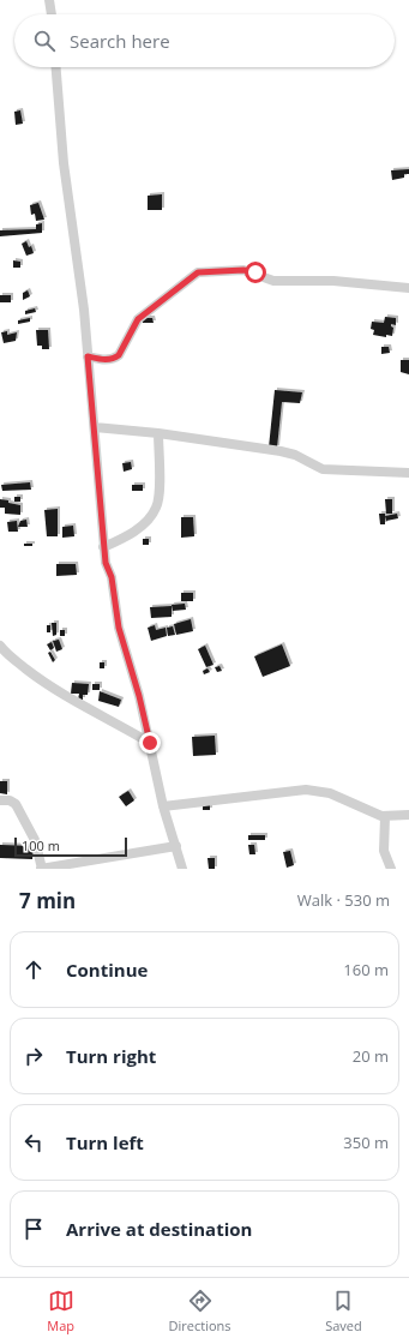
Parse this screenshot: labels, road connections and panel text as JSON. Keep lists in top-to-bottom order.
{
  "scale_bar": "100 m",
  "page": {
    "search": "Search here",
    "scale": "100 m",
    "heading": ["7 min", "Walk · 530 m"],
    "list": [
      ["Continue", "160 m"],
      ["Turn right", "20 m"],
      ["Turn left", "350 m"],
      "Arrive at destination"
    ],
    "nav": ["Map", "Directions", "Saved"]
  }
}
